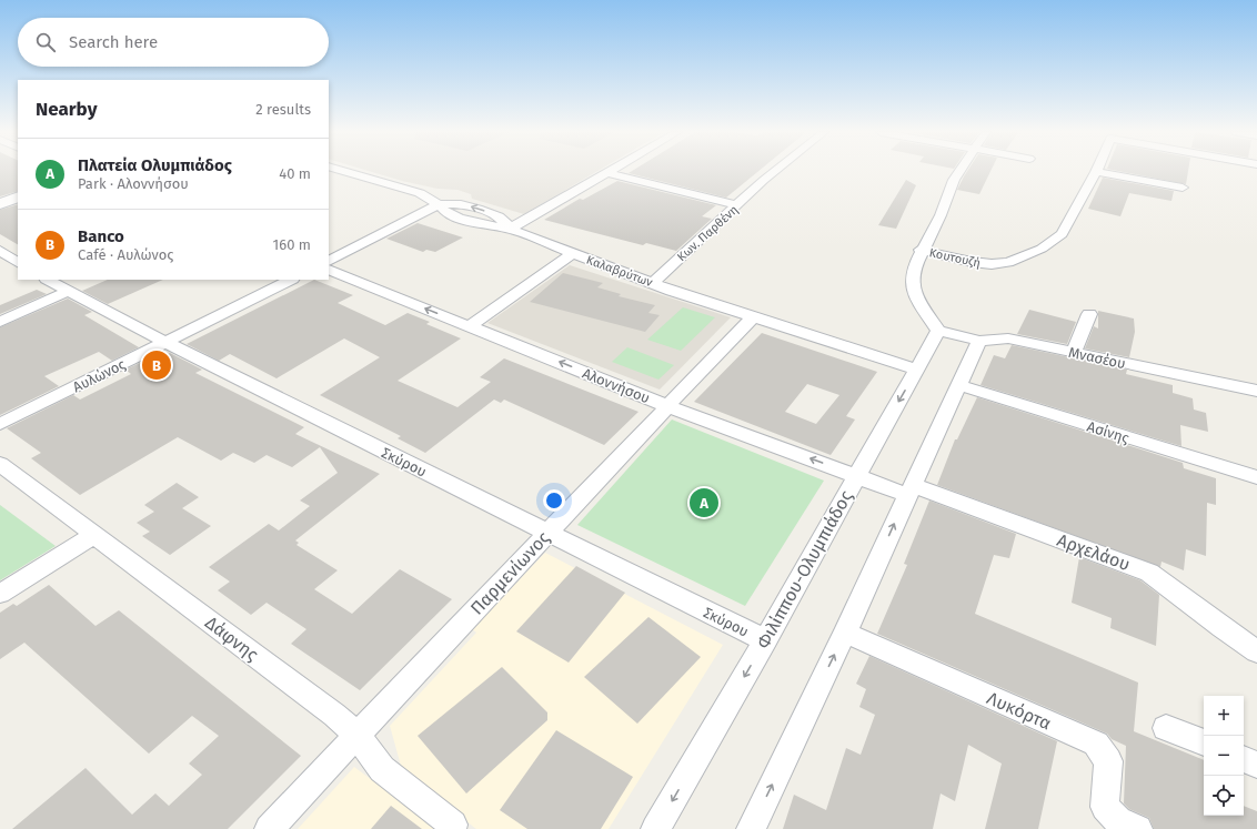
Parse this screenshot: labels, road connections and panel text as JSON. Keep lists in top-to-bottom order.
{
  "streets": {
    "street": [
      "Κων. Παρθένη",
      "Κουτουζή",
      "Καλαβρύτων",
      "Μνασέου",
      "Αυλώνος",
      "Αλοννήσου",
      "Ασίνης",
      "Σκύρου",
      "Αρχελάου",
      "Φιλίππου-Ολυμπιάδος",
      "Παρμενίωνος",
      "Δάφνης",
      "Λυκόρτα"
    ]
  },
  "crossings": [
    ["Κων. Παρθένη", "Καλαβρύτων"],
    ["Καλαβρύτων", "Φιλίππου-Ολυμπιάδος"],
    ["Καλαβρύτων", "Παρμενίωνος"],
    ["Μνασέου", "Φιλίππου-Ολυμπιάδος"],
    ["Αυλώνος", "Σκύρου"],
    ["Αλοννήσου", "Αρχελάου"],
    ["Αλοννήσου", "Φιλίππου-Ολυμπιάδος"],
    ["Αλοννήσου", "Παρμενίωνος"],
    ["Σκύρου", "Φιλίππου-Ολυμπιάδος"],
    ["Σκύρου", "Παρμενίωνος"],
    ["Παρμενίωνος", "Δάφνης"]
  ],
  "one_way": ["Αλοννήσου"],
  "page": {
    "search": "Search here",
    "heading": ["Nearby", "2 results"],
    "list": [
      {
        "mark": "A",
        "name": "Πλατεία Ολυμπιάδος",
        "note": "Park · Αλοννήσου",
        "value": "40 m"
      },
      {
        "mark": "B",
        "name": "Banco",
        "note": "Café · Αυλώνος",
        "value": "160 m"
      }
    ],
    "pins": ["B", "A"],
    "map_buttons": ["+", "−"]
  }
}
